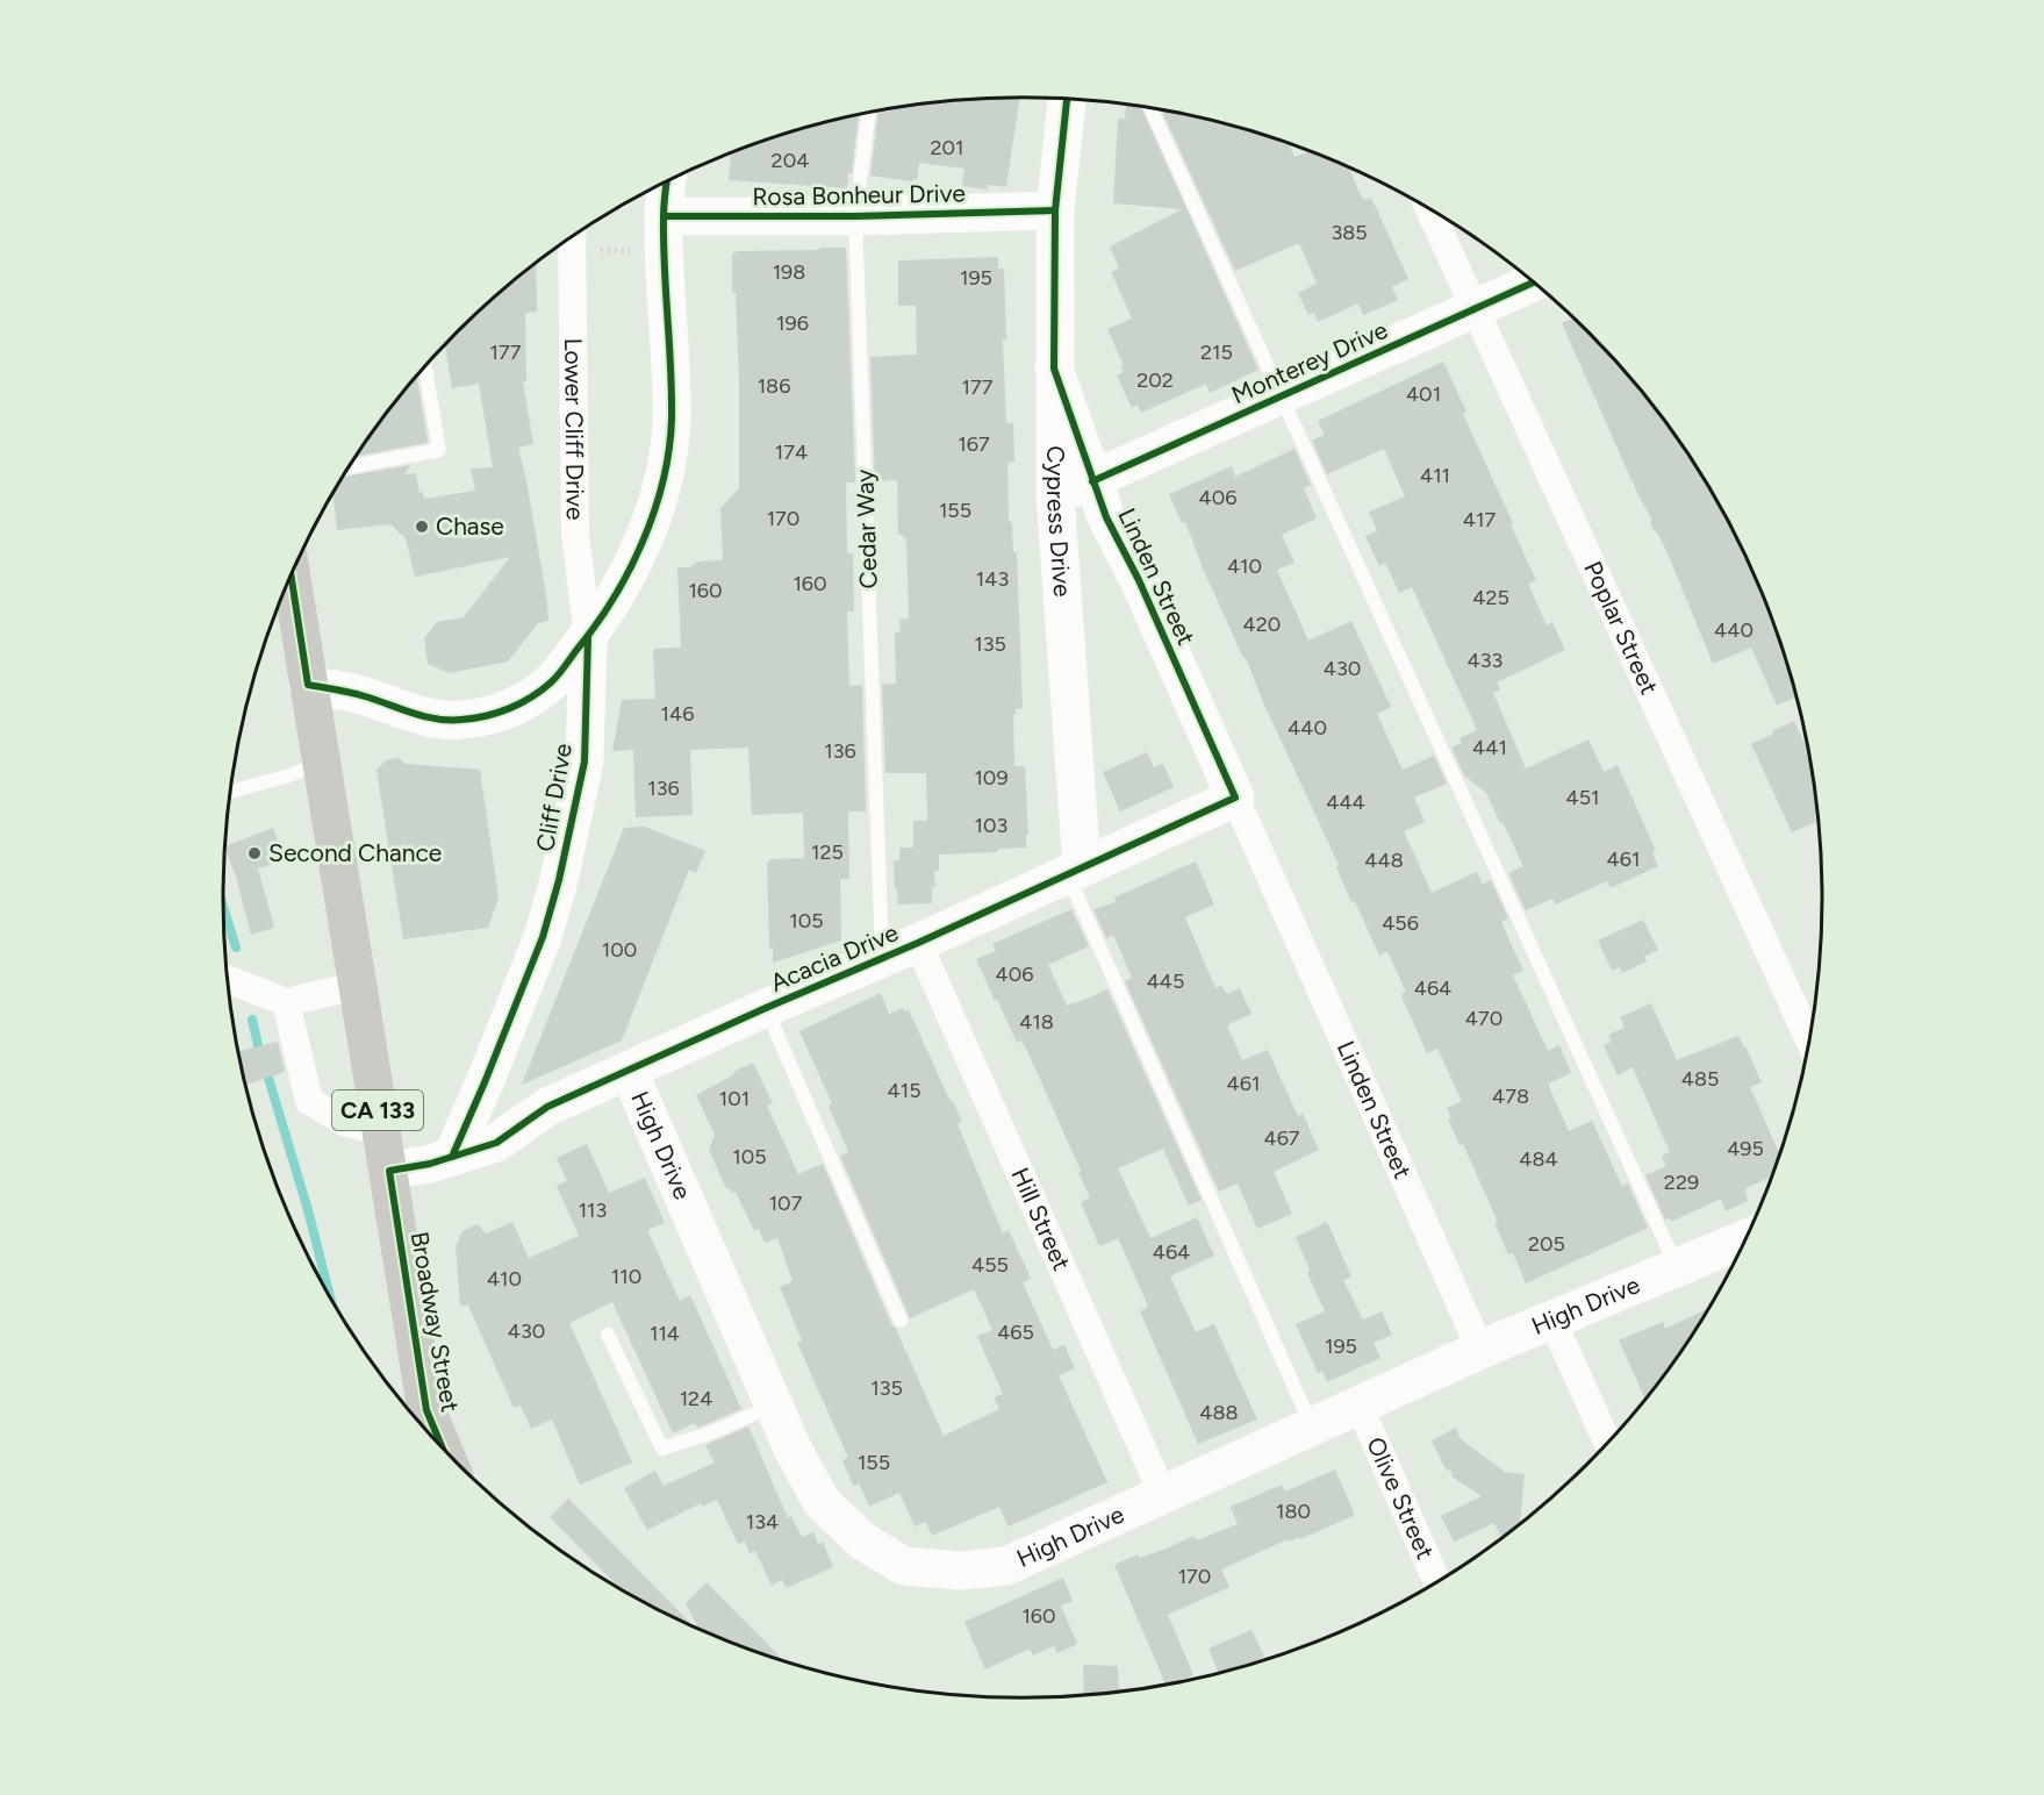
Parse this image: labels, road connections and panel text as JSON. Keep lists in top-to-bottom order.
{
  "streets": {
    "main road": ["CA 133", "Broadway Street"],
    "street": [
      "Rosa Bonheur Drive",
      "Monterey Drive",
      "Lower Cliff Drive",
      "Cypress Drive",
      "Linden Street",
      "Poplar Street",
      "Cliff Drive",
      "Acacia Drive",
      "High Drive",
      "Hill Street",
      "Olive Street"
    ],
    "lane": ["Cedar Way"]
  },
  "crossings": [
    ["Rosa Bonheur Drive", "Cypress Drive"],
    ["Rosa Bonheur Drive", "Cedar Way"],
    ["Rosa Bonheur Drive", "Cliff Drive"],
    ["Monterey Drive", "Cypress Drive"],
    ["Monterey Drive", "Linden Street"],
    ["Monterey Drive", "Poplar Street"],
    ["Lower Cliff Drive", "Cliff Drive"],
    ["Cypress Drive", "Linden Street"],
    ["Cypress Drive", "Acacia Drive"],
    ["Cedar Way", "Acacia Drive"],
    ["Linden Street", "Acacia Drive"],
    ["Linden Street", "High Drive"],
    ["Cliff Drive", "Acacia Drive"],
    ["Acacia Drive", "High Drive"],
    ["Acacia Drive", "Hill Street"],
    ["High Drive", "Hill Street"],
    ["High Drive", "Olive Street"]
  ],
  "places": ["Chase", "Second Chance"],
  "house_numbers": [
    "201",
    "204",
    "385",
    "198",
    "195",
    "196",
    "177",
    "215",
    "202",
    "186",
    "177",
    "401",
    "167",
    "174",
    "411",
    "406",
    "155",
    "170",
    "417",
    "410",
    "143",
    "160",
    "160",
    "425",
    "420",
    "440",
    "135",
    "433",
    "430",
    "146",
    "440",
    "441",
    "136",
    "109",
    "136",
    "451",
    "444",
    "103",
    "125",
    "461",
    "448",
    "105",
    "456",
    "100",
    "406",
    "445",
    "464",
    "470",
    "418",
    "485",
    "461",
    "415",
    "478",
    "101",
    "467",
    "495",
    "105",
    "484",
    "229",
    "107",
    "113",
    "205",
    "464",
    "455",
    "110",
    "410",
    "430",
    "465",
    "114",
    "195",
    "135",
    "124",
    "488",
    "155",
    "180",
    "134",
    "170",
    "160"
  ]
}
